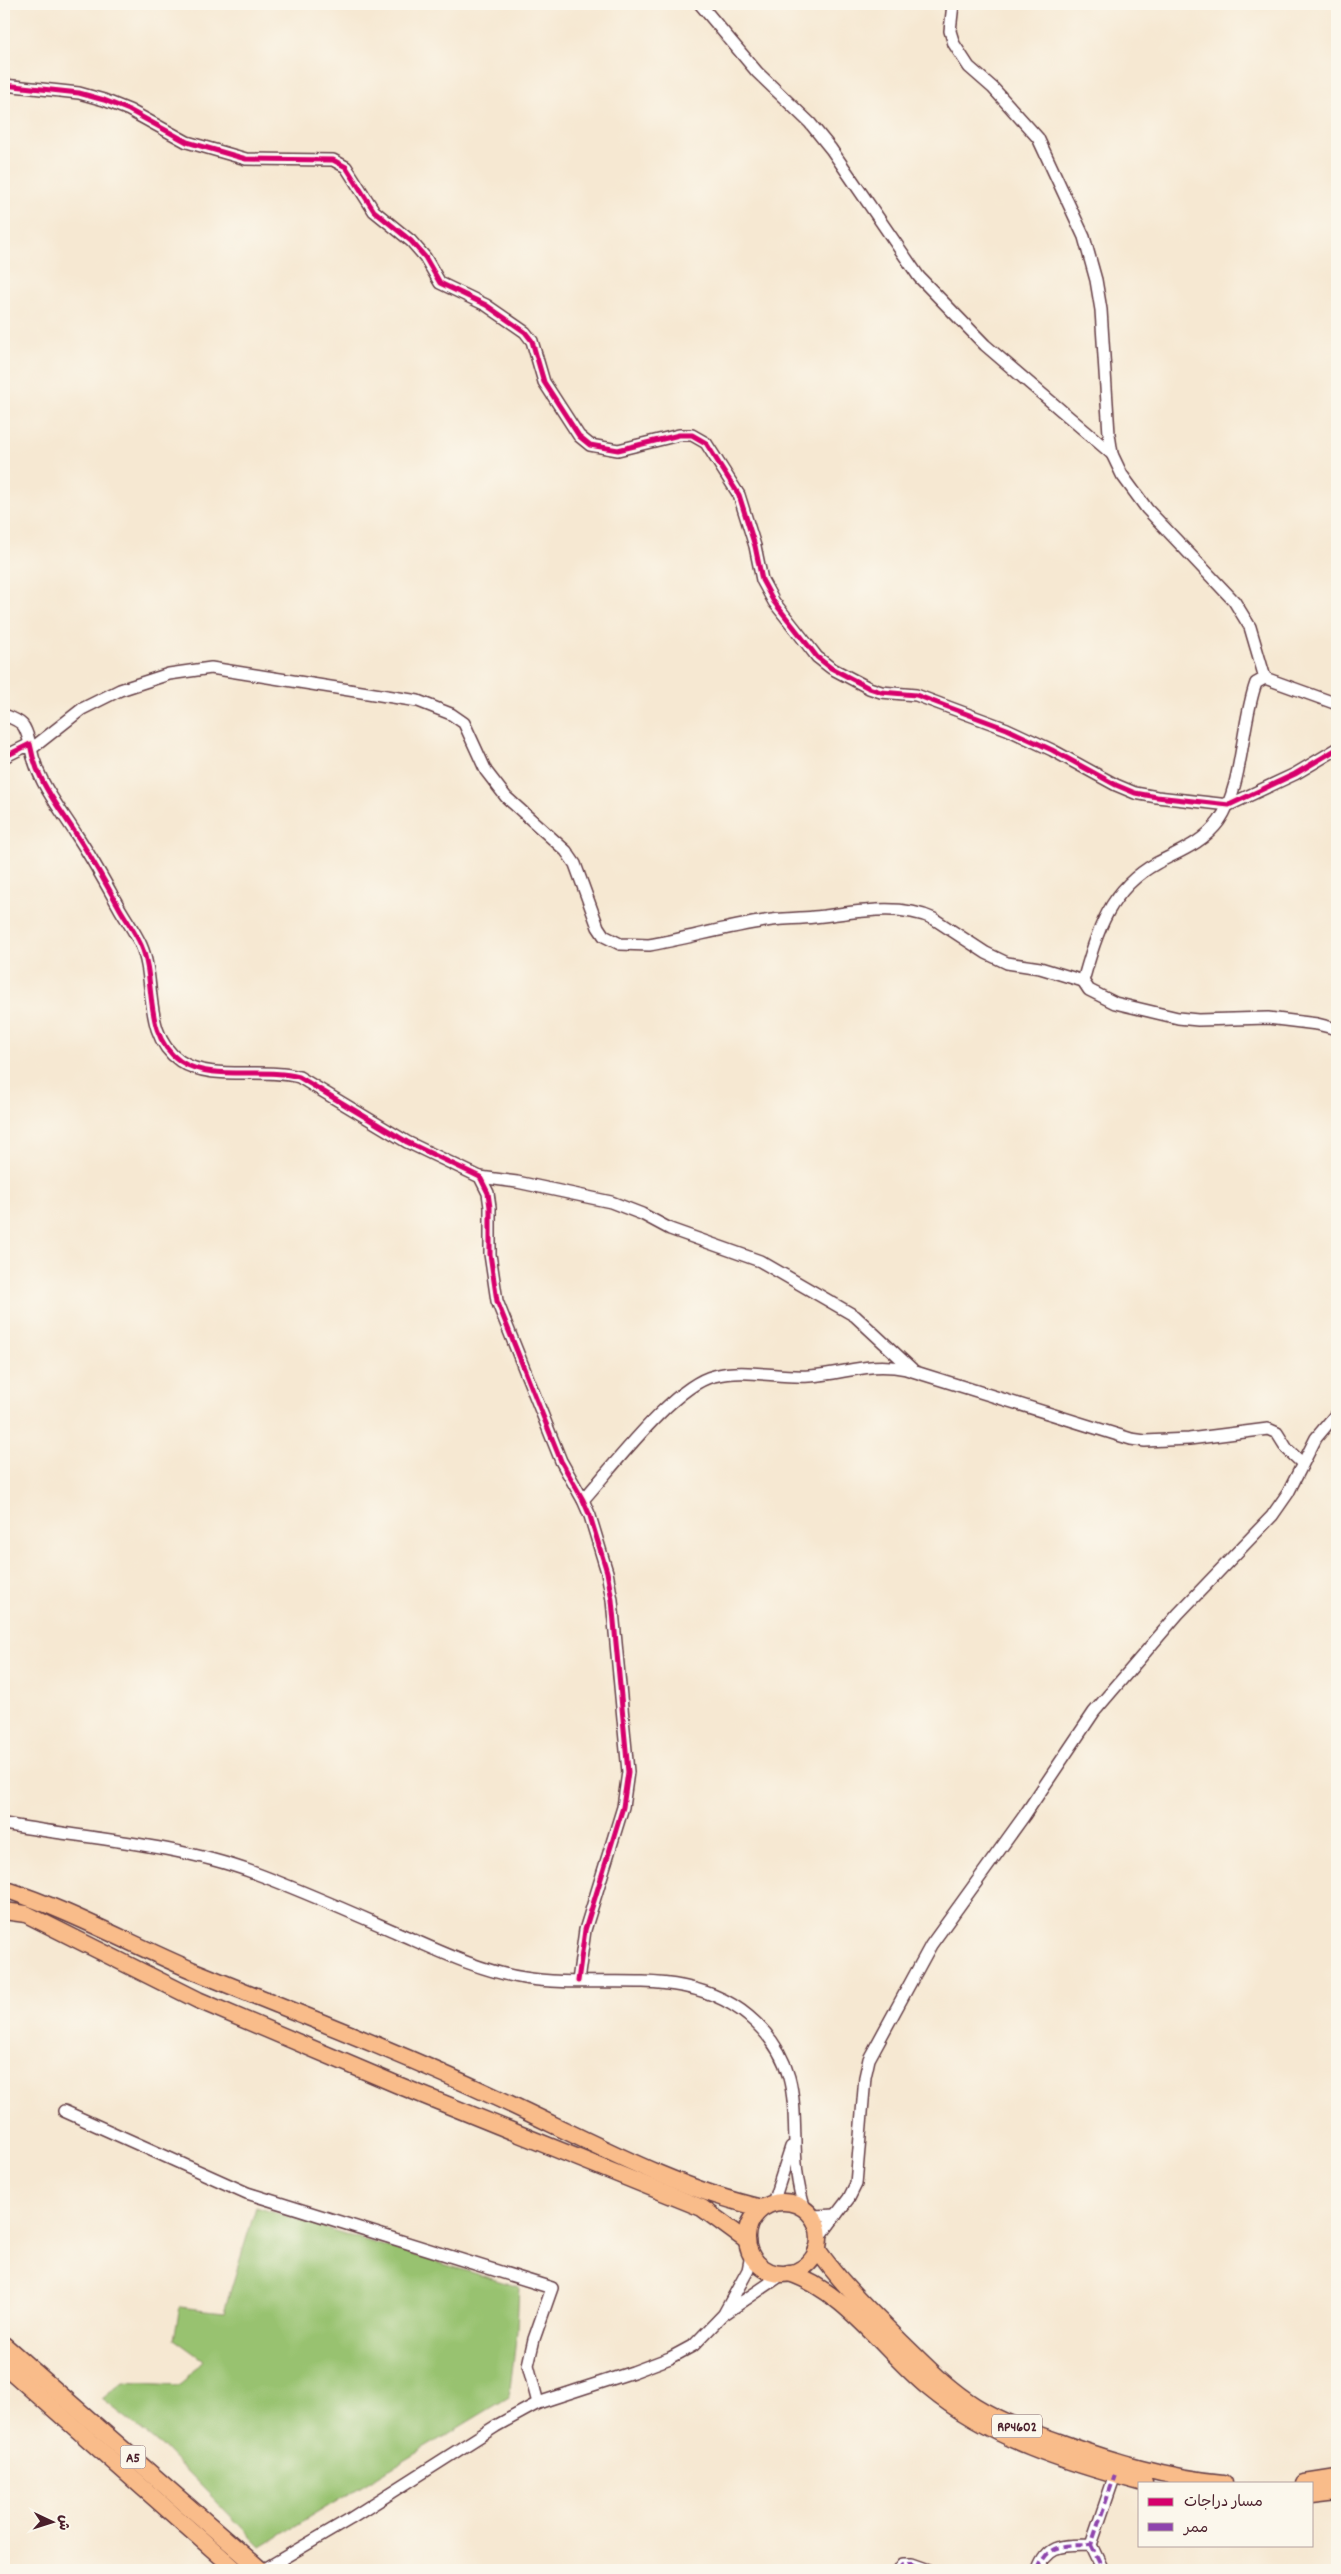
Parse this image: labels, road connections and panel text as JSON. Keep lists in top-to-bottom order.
{
  "streets": {
    "highway": ["RP4602", "A5"]
  },
  "legend": ["مسار دراجات", "ممر"],
  "north": "right"
}
